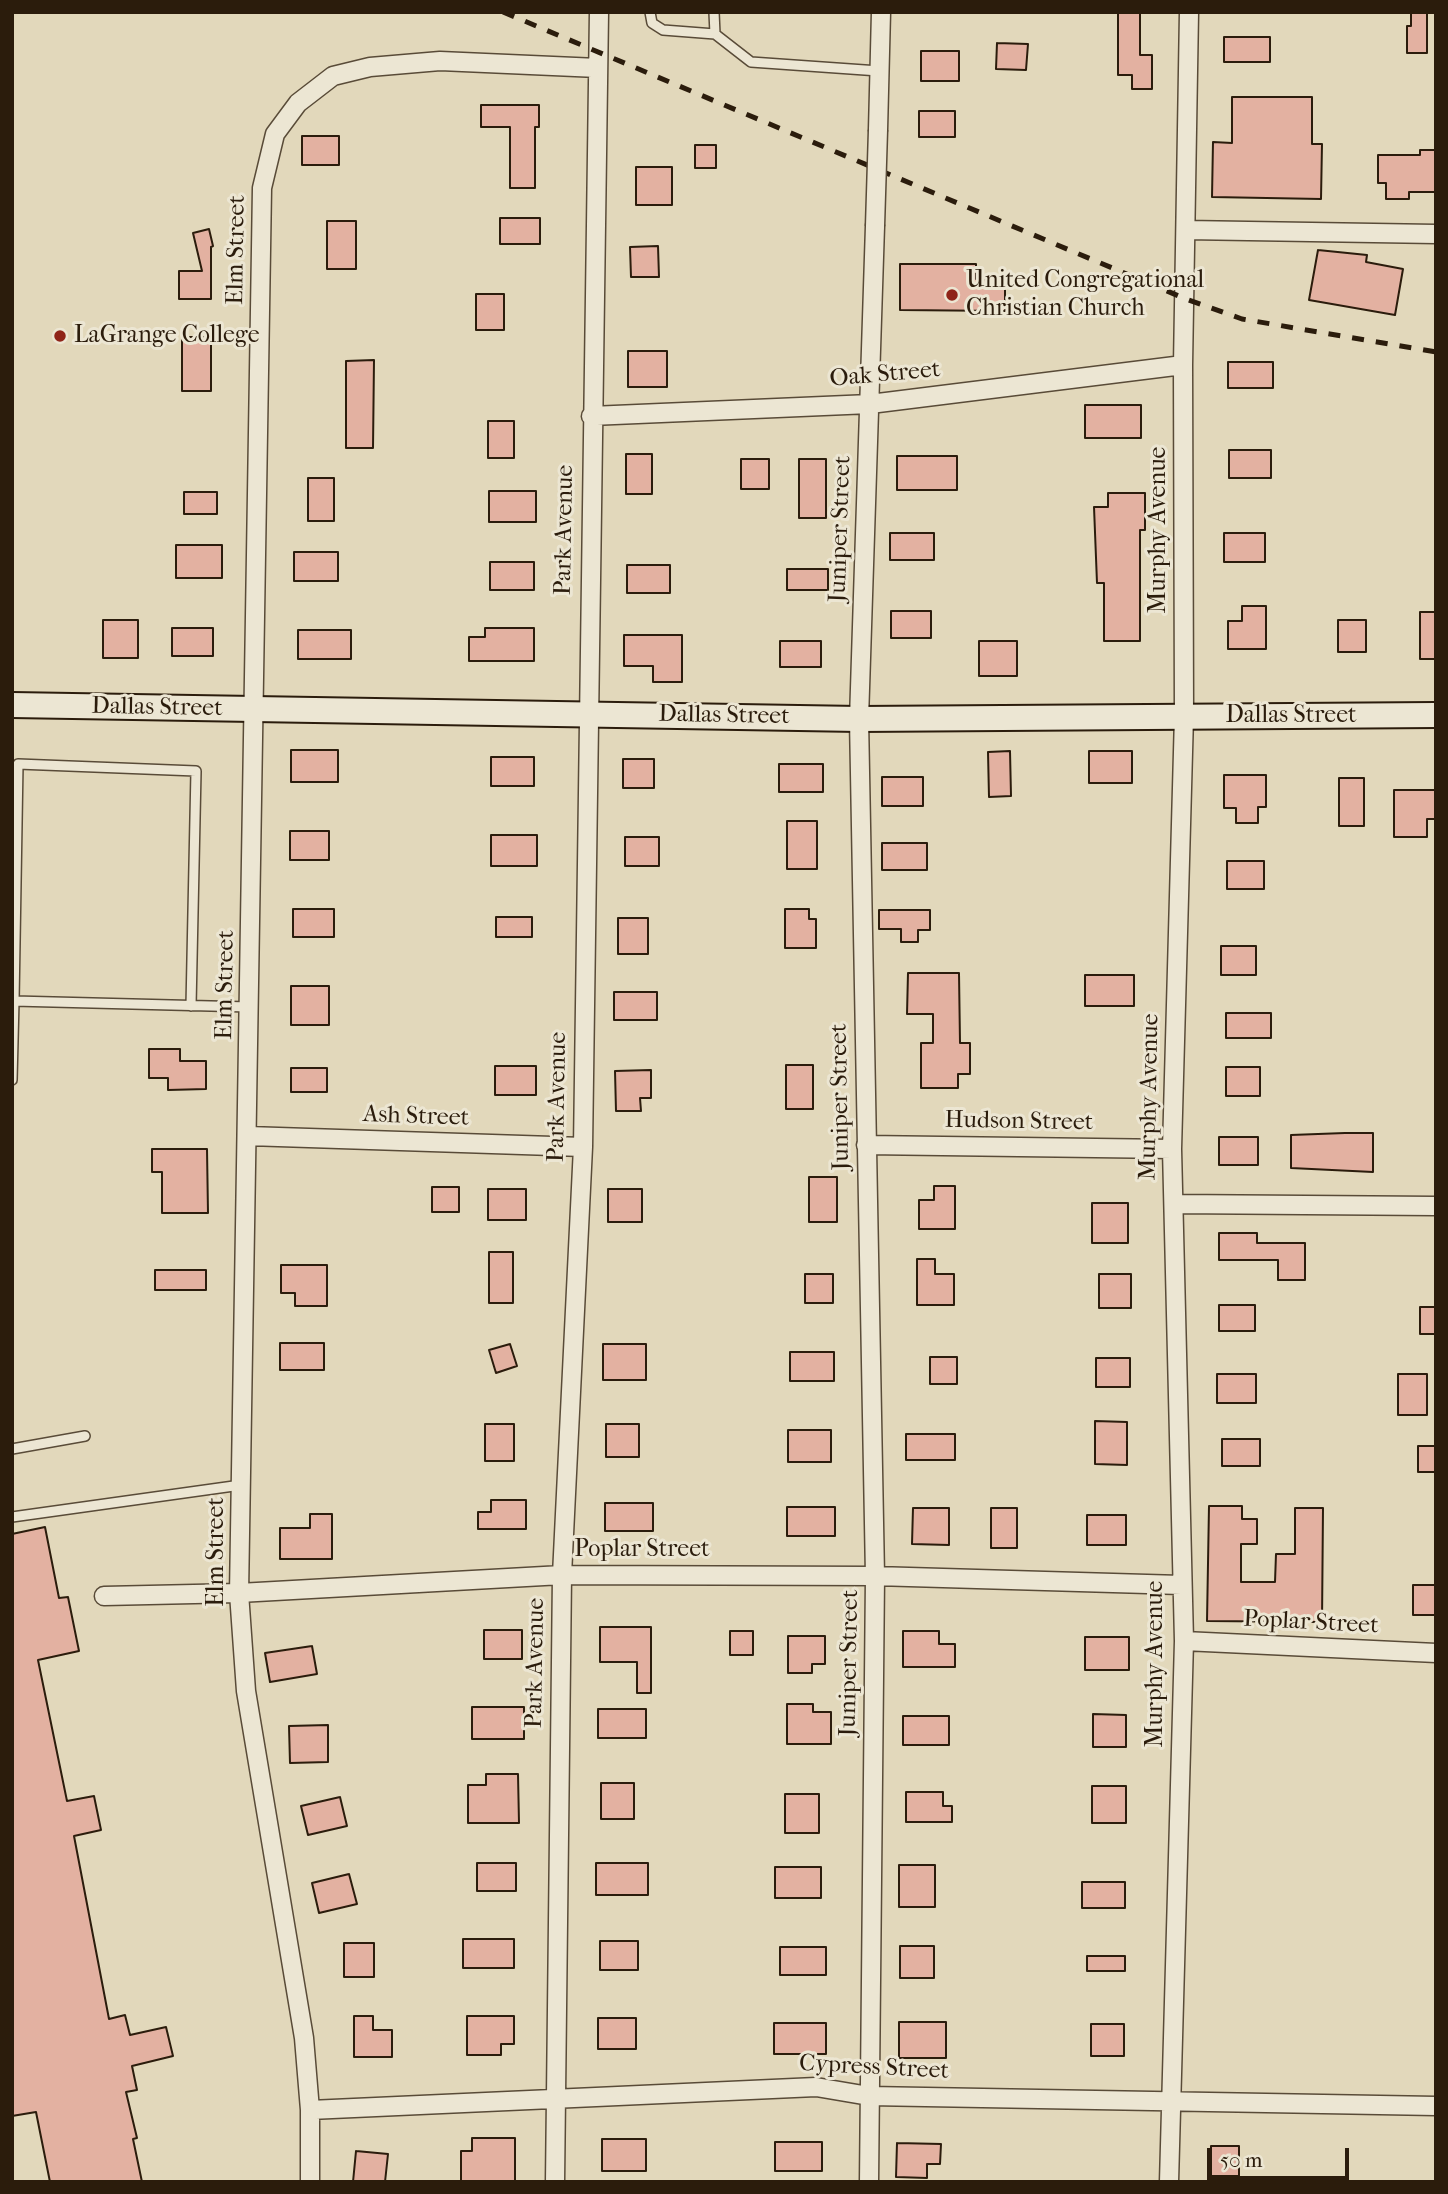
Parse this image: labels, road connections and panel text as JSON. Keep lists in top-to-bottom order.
{
  "streets": {
    "street": [
      "Elm Street",
      "Oak Street",
      "Juniper Street",
      "Park Avenue",
      "Murphy Avenue",
      "Dallas Street",
      "Ash Street",
      "Hudson Street",
      "Poplar Street",
      "Cypress Street"
    ]
  },
  "crossings": [
    ["Elm Street", "Park Avenue"],
    ["Elm Street", "Dallas Street"],
    ["Elm Street", "Ash Street"],
    ["Elm Street", "Poplar Street"],
    ["Elm Street", "Cypress Street"],
    ["Oak Street", "Juniper Street"],
    ["Oak Street", "Park Avenue"],
    ["Oak Street", "Murphy Avenue"],
    ["Juniper Street", "Dallas Street"],
    ["Juniper Street", "Hudson Street"],
    ["Juniper Street", "Poplar Street"],
    ["Juniper Street", "Cypress Street"],
    ["Park Avenue", "Dallas Street"],
    ["Park Avenue", "Ash Street"],
    ["Park Avenue", "Poplar Street"],
    ["Park Avenue", "Cypress Street"],
    ["Murphy Avenue", "Dallas Street"],
    ["Murphy Avenue", "Hudson Street"],
    ["Murphy Avenue", "Poplar Street"],
    ["Murphy Avenue", "Cypress Street"]
  ],
  "places": ["United Congregational Christian Church", "LaGrange College"],
  "scale_bar": "50 m"
}
